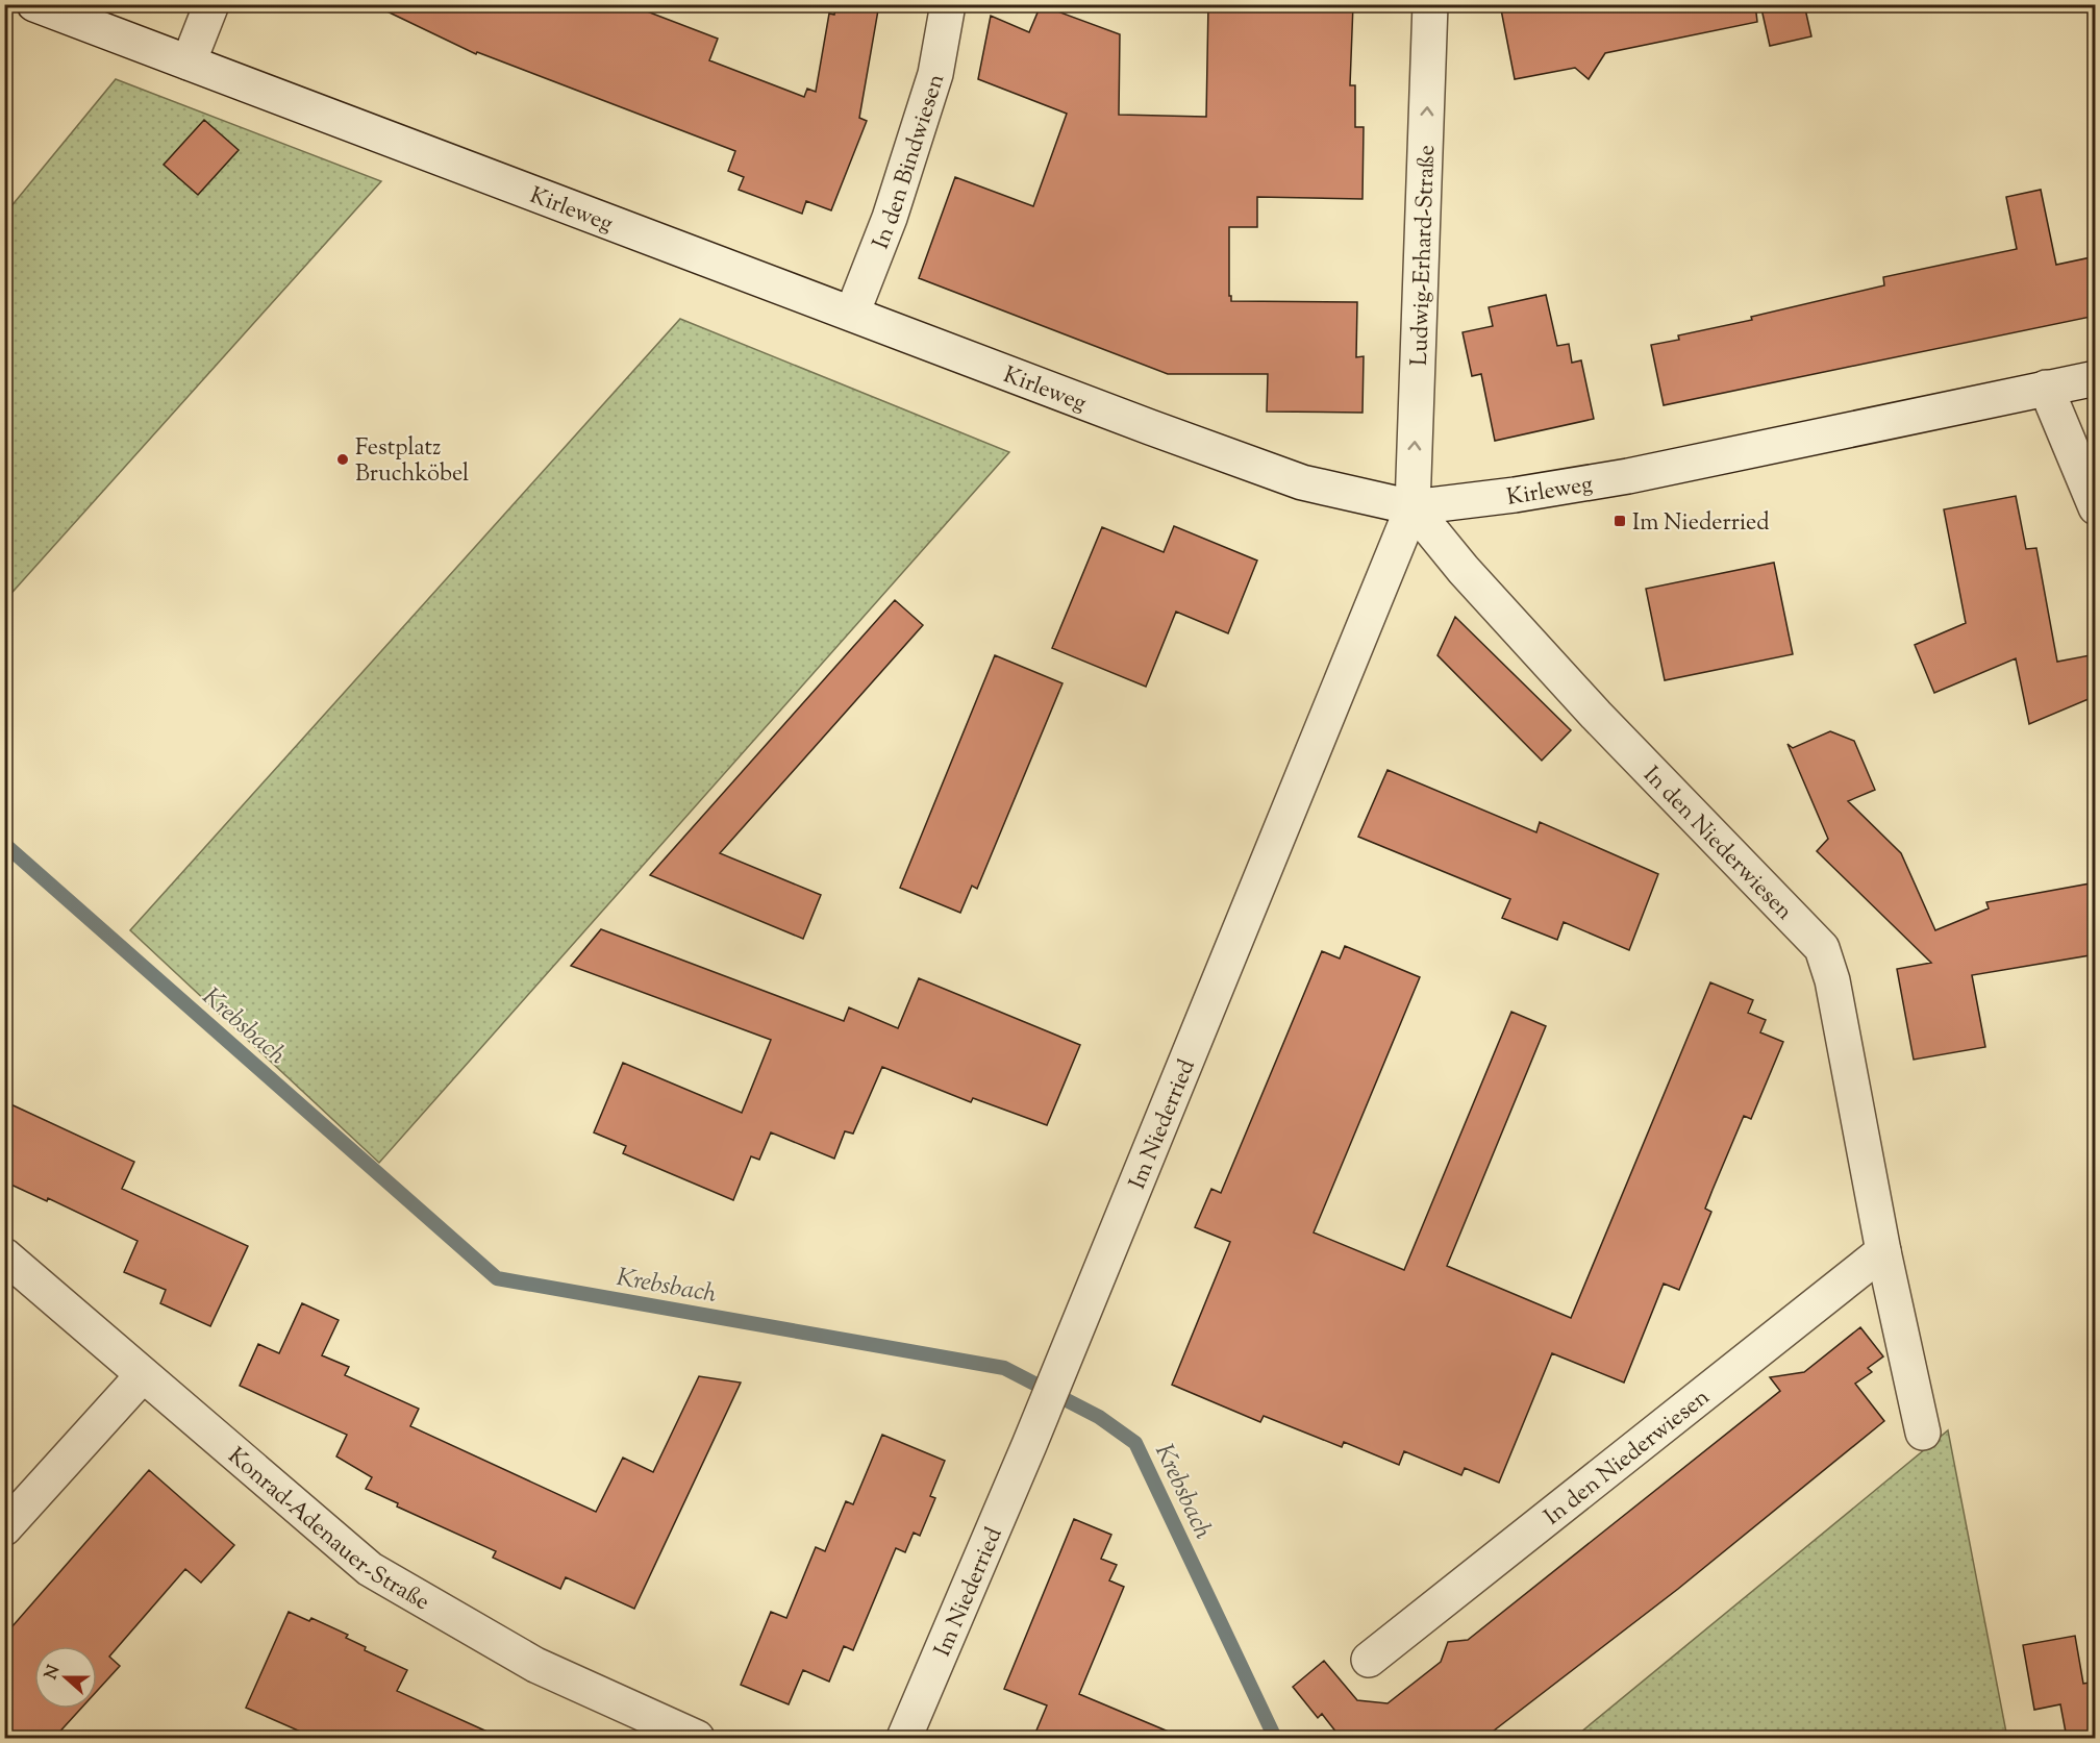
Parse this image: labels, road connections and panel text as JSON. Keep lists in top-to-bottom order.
{
  "streets": {
    "street": [
      "In den Bindwiesen",
      "Kirleweg",
      "Ludwig-Erhard-Straße",
      "In den Niederwiesen",
      "Im Niederried",
      "Konrad-Adenauer-Straße"
    ]
  },
  "crossings": [
    ["In den Bindwiesen", "Kirleweg"],
    ["Kirleweg", "Ludwig-Erhard-Straße"],
    ["Kirleweg", "In den Niederwiesen"],
    ["Kirleweg", "Im Niederried"],
    ["Ludwig-Erhard-Straße", "In den Niederwiesen"],
    ["Ludwig-Erhard-Straße", "Im Niederried"],
    ["In den Niederwiesen", "Im Niederried"]
  ],
  "one_way": ["Ludwig-Erhard-Straße"],
  "water": ["Krebsbach"],
  "places": {
    "other": ["Festplatz Bruchköbel"],
    "transit": ["Im Niederried"]
  },
  "north": "left"
}
